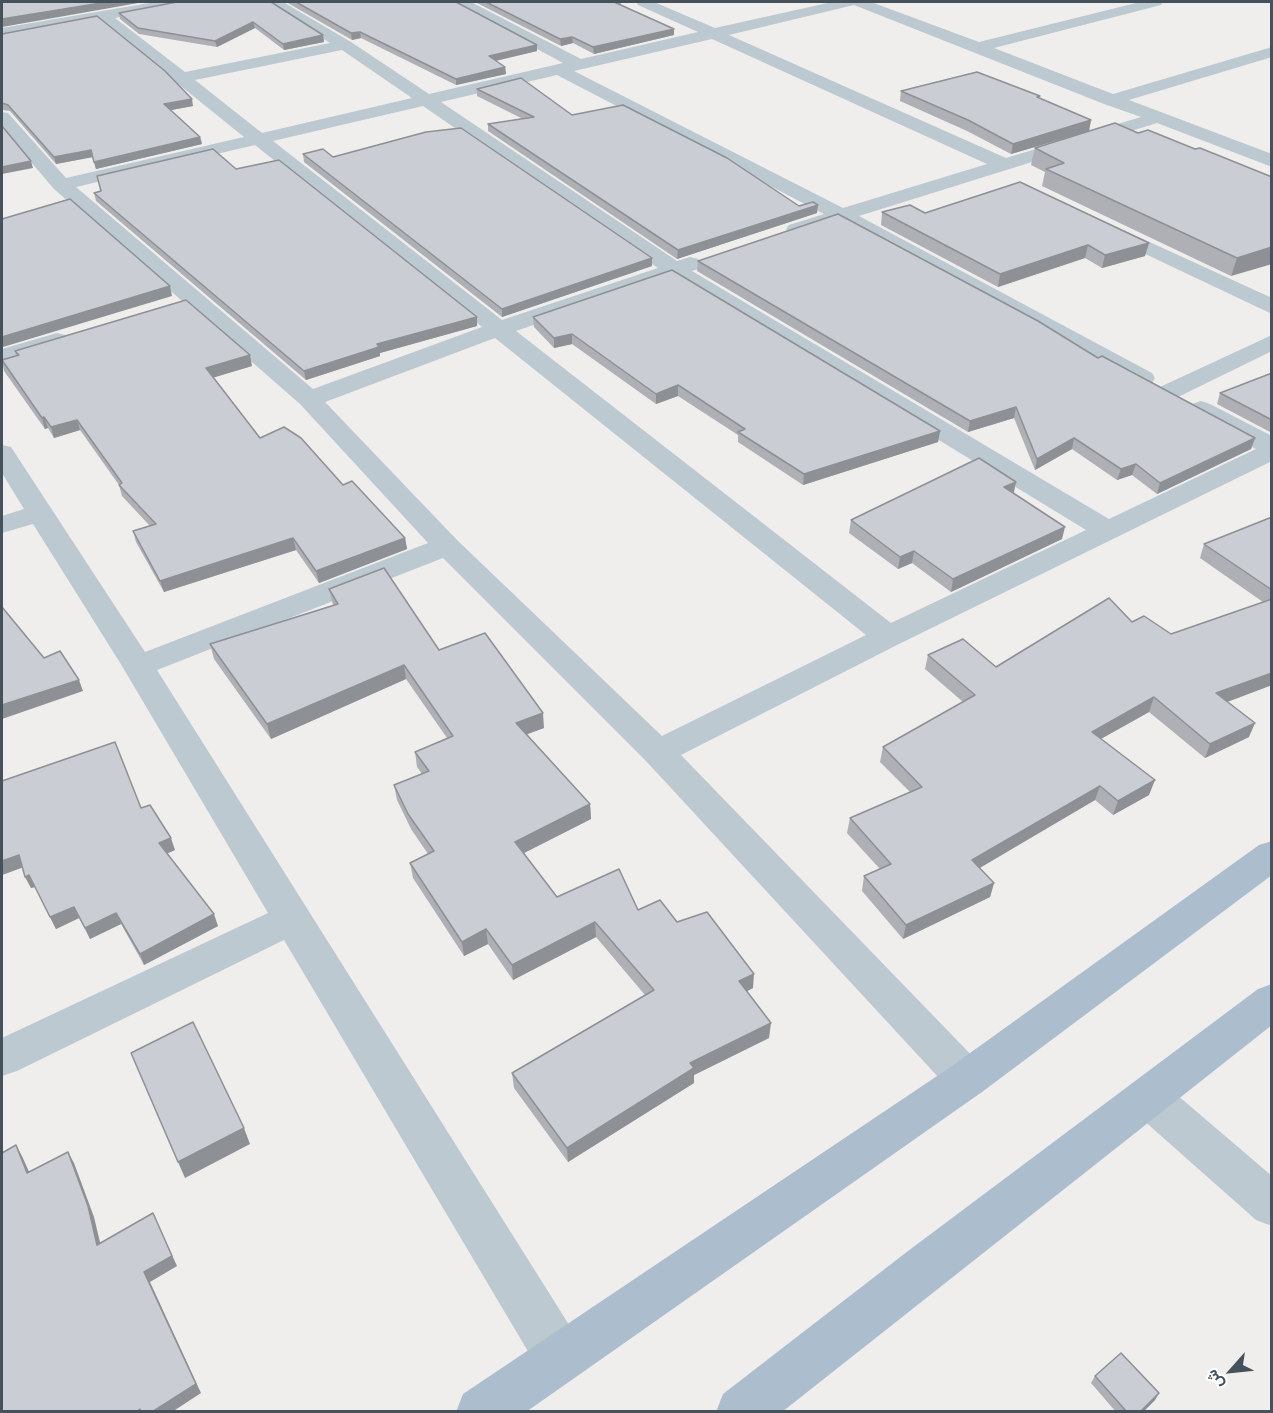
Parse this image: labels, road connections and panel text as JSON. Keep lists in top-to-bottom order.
{
  "north": "bottom left"
}
